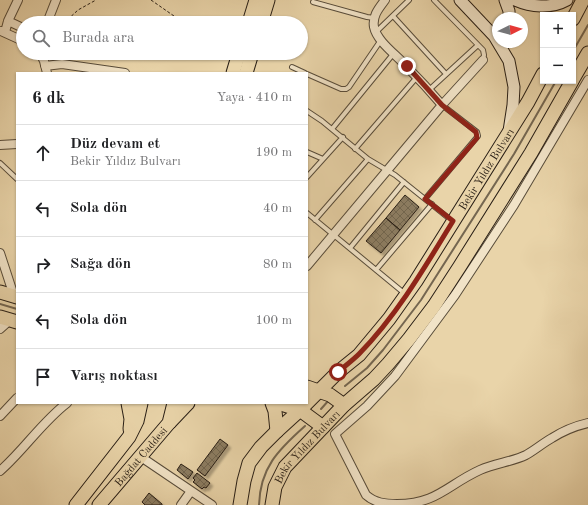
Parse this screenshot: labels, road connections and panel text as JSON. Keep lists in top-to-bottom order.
{
  "streets": {
    "main road": ["Bekir Yıldız Bulvarı", "Bağdat Caddesi"]
  },
  "north": "right",
  "page": {
    "map_buttons": ["+", "−"],
    "search": "Burada ara",
    "heading": ["6 dk", "Yaya · 410 m"],
    "list": [
      ["Düz devam et", "Bekir Yıldız Bulvarı", "190 m"],
      ["Sola dön", "40 m"],
      ["Sağa dön", "80 m"],
      ["Sola dön", "100 m"],
      "Varış noktası"
    ]
  }
}
